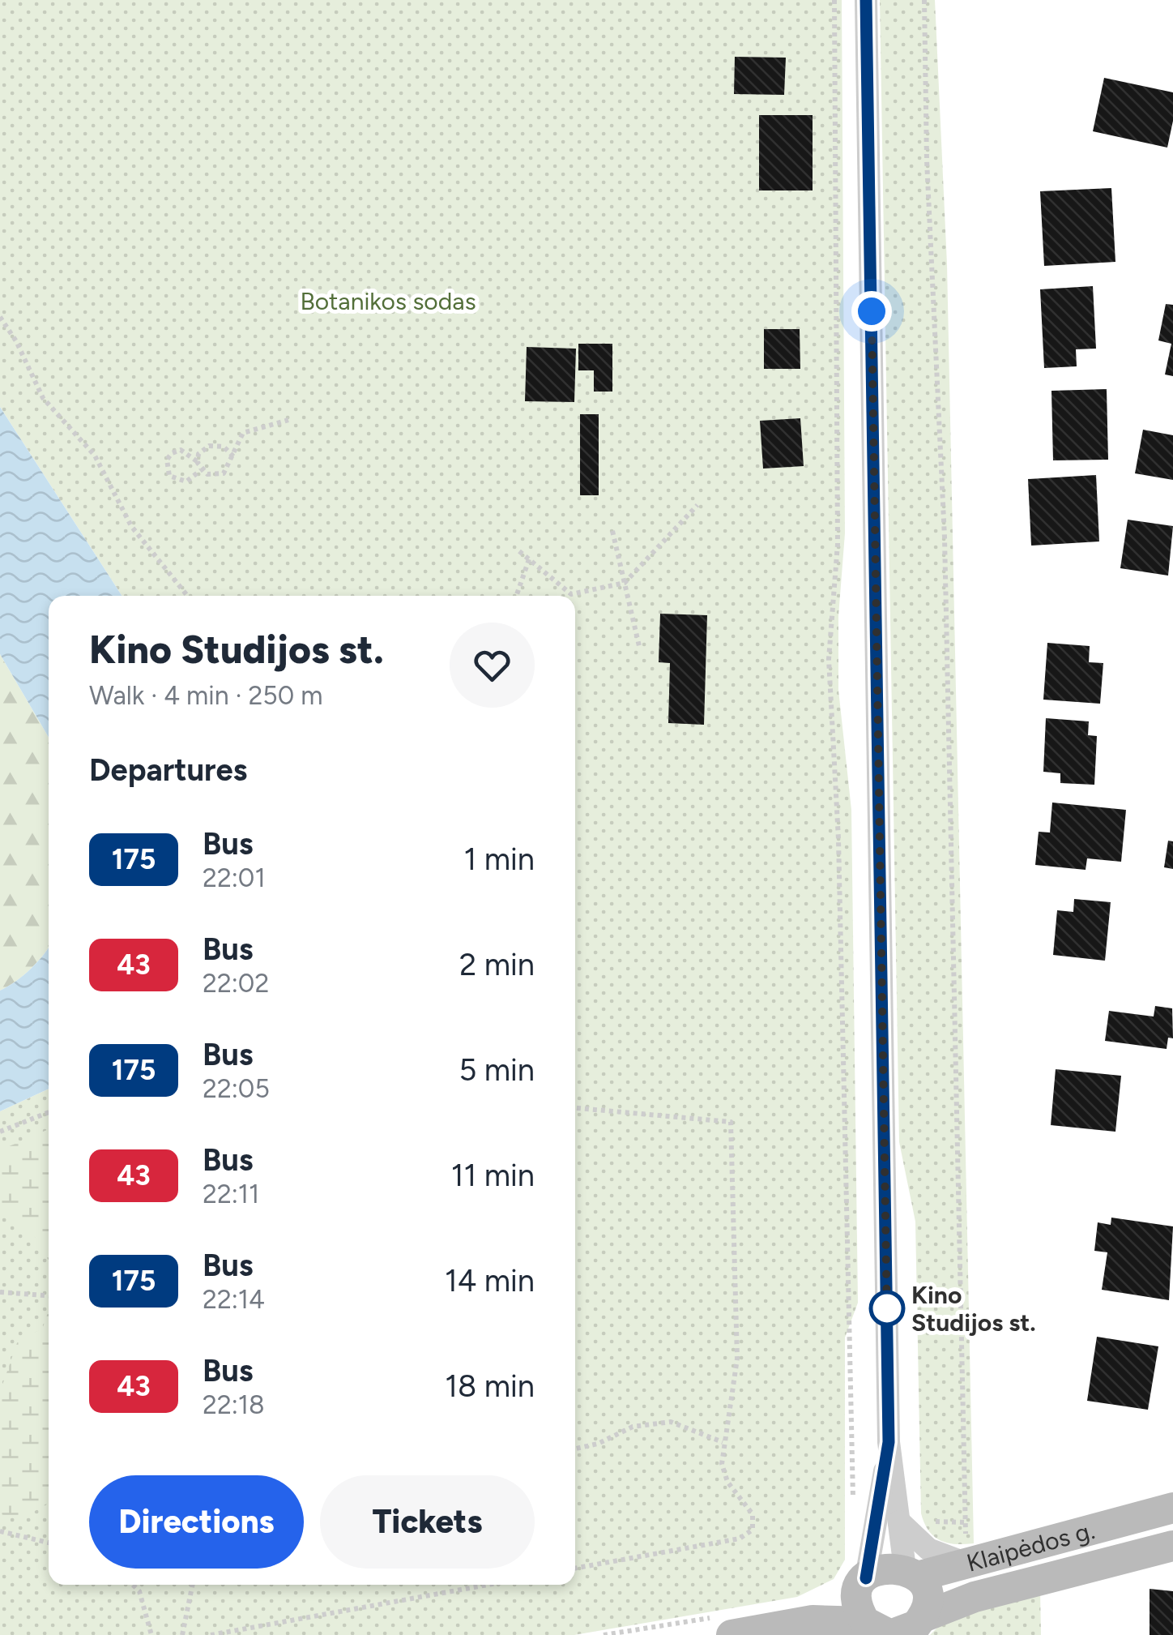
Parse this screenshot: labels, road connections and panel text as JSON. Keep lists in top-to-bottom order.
{
  "streets": {
    "main road": ["Klaipėdos g."]
  },
  "parks": ["Botanikos sodas"],
  "places": ["Kino Studijos st."],
  "lines": ["bus line 175"],
  "page": {
    "heading": [
      ["Kino Studijos st.", "Walk · 4 min · 250 m"],
      "Departures"
    ],
    "list": [
      {
        "mark": "175",
        "name": "Bus",
        "note": "22:01",
        "value": "1 min"
      },
      {
        "mark": "43",
        "name": "Bus",
        "note": "22:02",
        "value": "2 min"
      },
      {
        "mark": "175",
        "name": "Bus",
        "note": "22:05",
        "value": "5 min"
      },
      {
        "mark": "43",
        "name": "Bus",
        "note": "22:11",
        "value": "11 min"
      },
      {
        "mark": "175",
        "name": "Bus",
        "note": "22:14",
        "value": "14 min"
      },
      {
        "mark": "43",
        "name": "Bus",
        "note": "22:18",
        "value": "18 min"
      }
    ],
    "buttons": ["Directions", "Tickets"]
  }
}
